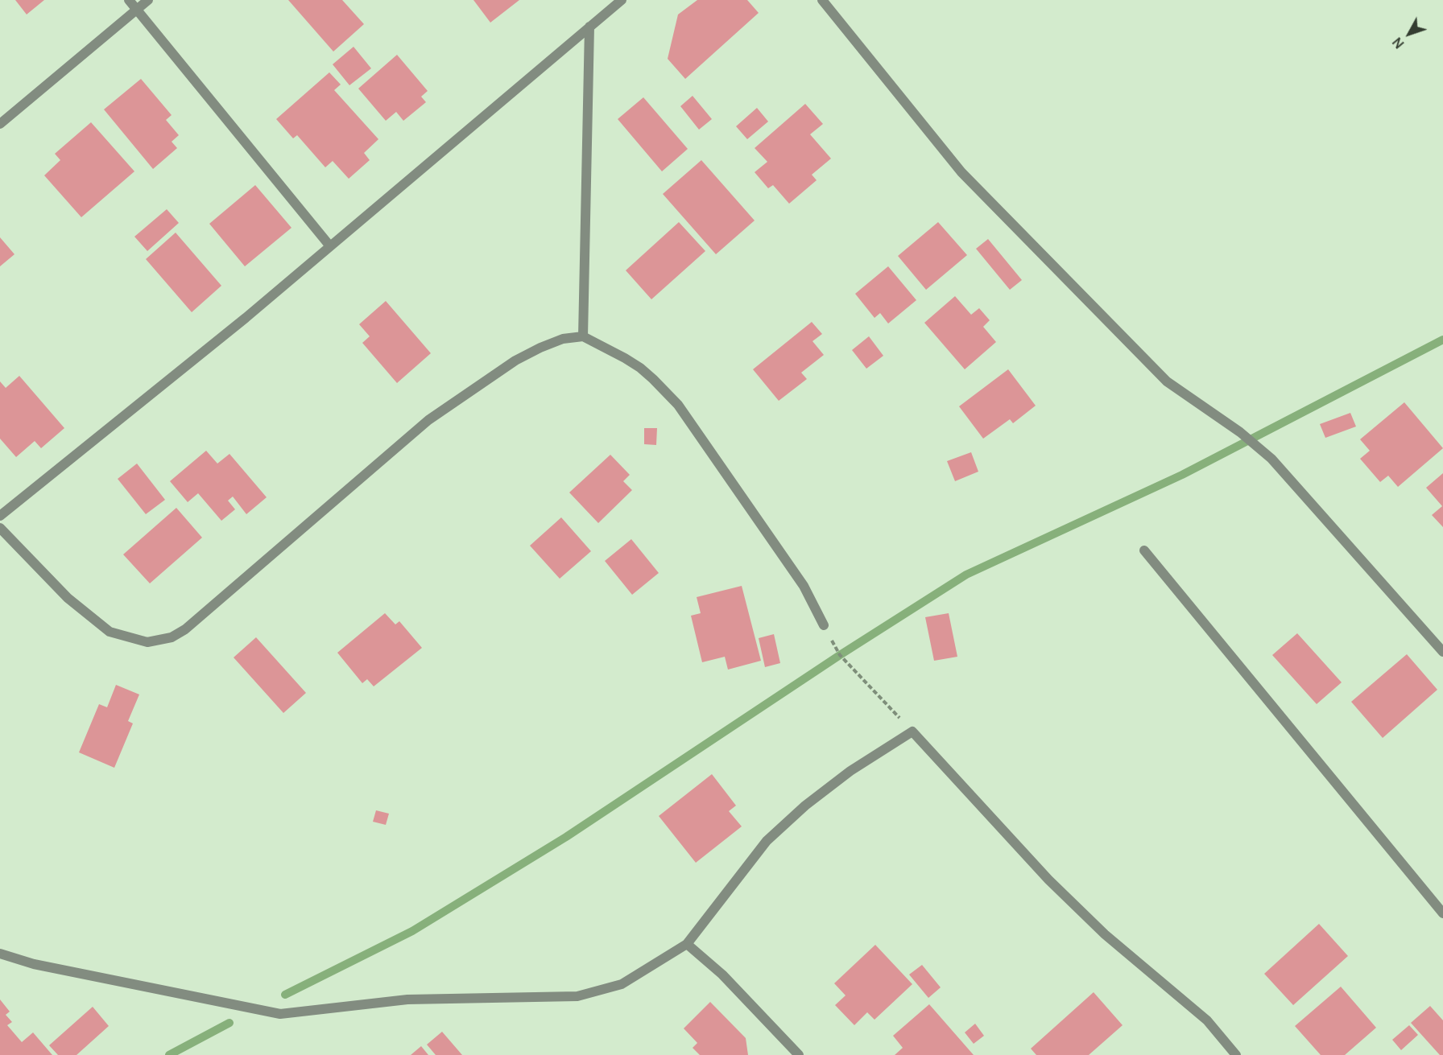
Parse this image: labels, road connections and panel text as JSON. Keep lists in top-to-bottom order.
{
  "north": "bottom left"
}
